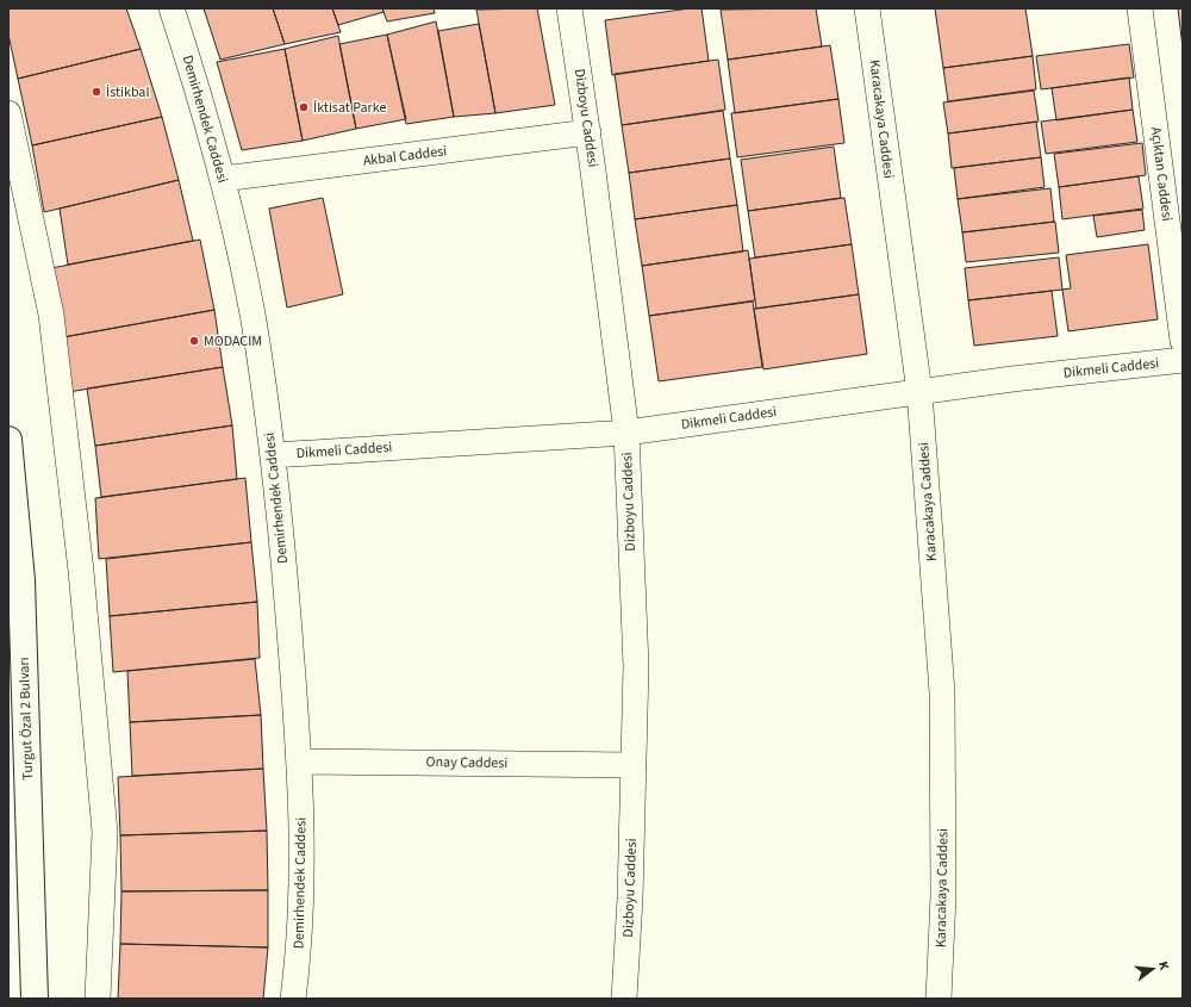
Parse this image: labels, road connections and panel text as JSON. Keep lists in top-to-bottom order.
{
  "streets": {
    "highway": ["Turgut Özal 2 Bulvarı"],
    "street": [
      "Dizboyu Caddesi",
      "Demirhendek Caddesi",
      "Karacakaya Caddesi",
      "Akbal Caddesi",
      "Açıktan Caddesi",
      "Dikmeli Caddesi",
      "Onay Caddesi"
    ]
  },
  "crossings": [
    ["Dizboyu Caddesi", "Akbal Caddesi"],
    ["Dizboyu Caddesi", "Dikmeli Caddesi"],
    ["Dizboyu Caddesi", "Onay Caddesi"],
    ["Demirhendek Caddesi", "Akbal Caddesi"],
    ["Demirhendek Caddesi", "Dikmeli Caddesi"],
    ["Demirhendek Caddesi", "Onay Caddesi"],
    ["Karacakaya Caddesi", "Dikmeli Caddesi"]
  ],
  "places": ["İstikbal", "İktisat Parke", "MODACIM"],
  "north": "right"
}
